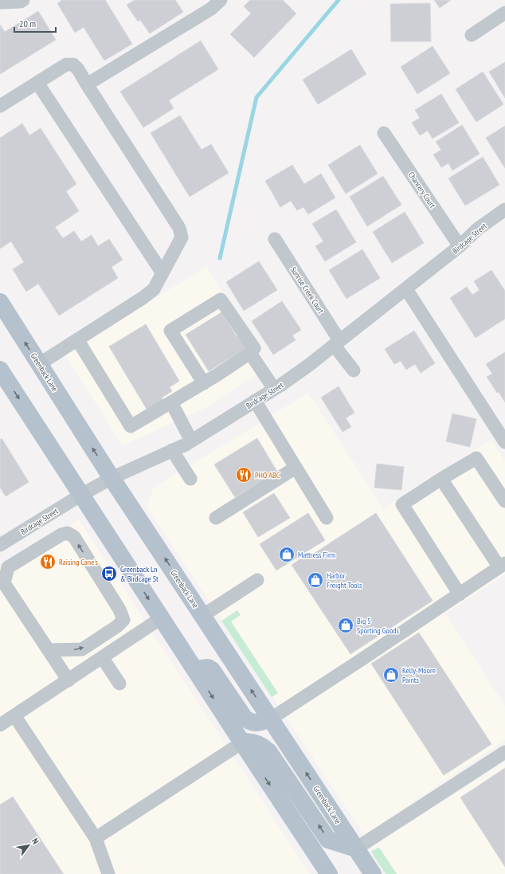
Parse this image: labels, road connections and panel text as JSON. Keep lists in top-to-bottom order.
{
  "streets": {
    "main road": ["Greenback Lane"],
    "street": ["Chancery Court", "Birdcage Street", "Sunrise Creek Court"]
  },
  "crossings": [
    ["Chancery Court", "Birdcage Street"],
    ["Birdcage Street", "Sunrise Creek Court"],
    ["Birdcage Street", "Greenback Lane"]
  ],
  "places": {
    "restaurant": ["PHO ABC", "Raising Cane's"],
    "shop": [
      "Mattress Firm",
      "Harbor Freight Tools",
      "Big 5 Sporting Goods",
      "Kelly-Moore Paints"
    ],
    "bus stop": ["Greenback Ln & Birdcage St"]
  },
  "scale_bar": "20 m",
  "north": "top right"
}
